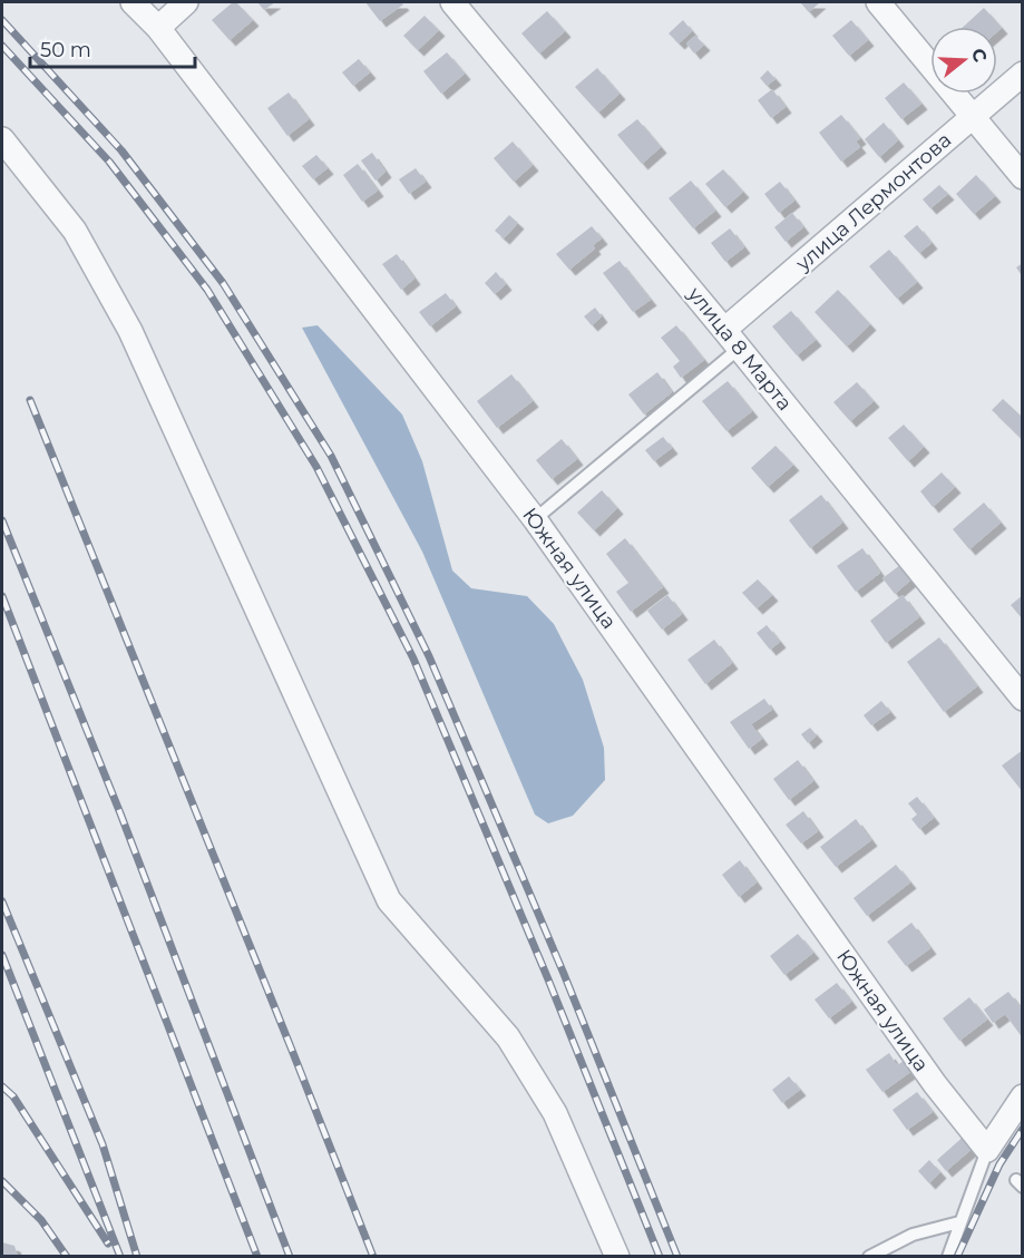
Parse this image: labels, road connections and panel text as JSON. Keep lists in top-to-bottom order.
{
  "streets": {
    "street": ["улица Лермонтова", "улица 8 Марта", "Южная улица"]
  },
  "crossings": [
    ["улица Лермонтова", "улица 8 Марта"]
  ],
  "scale_bar": "50 m",
  "north": "right"
}
